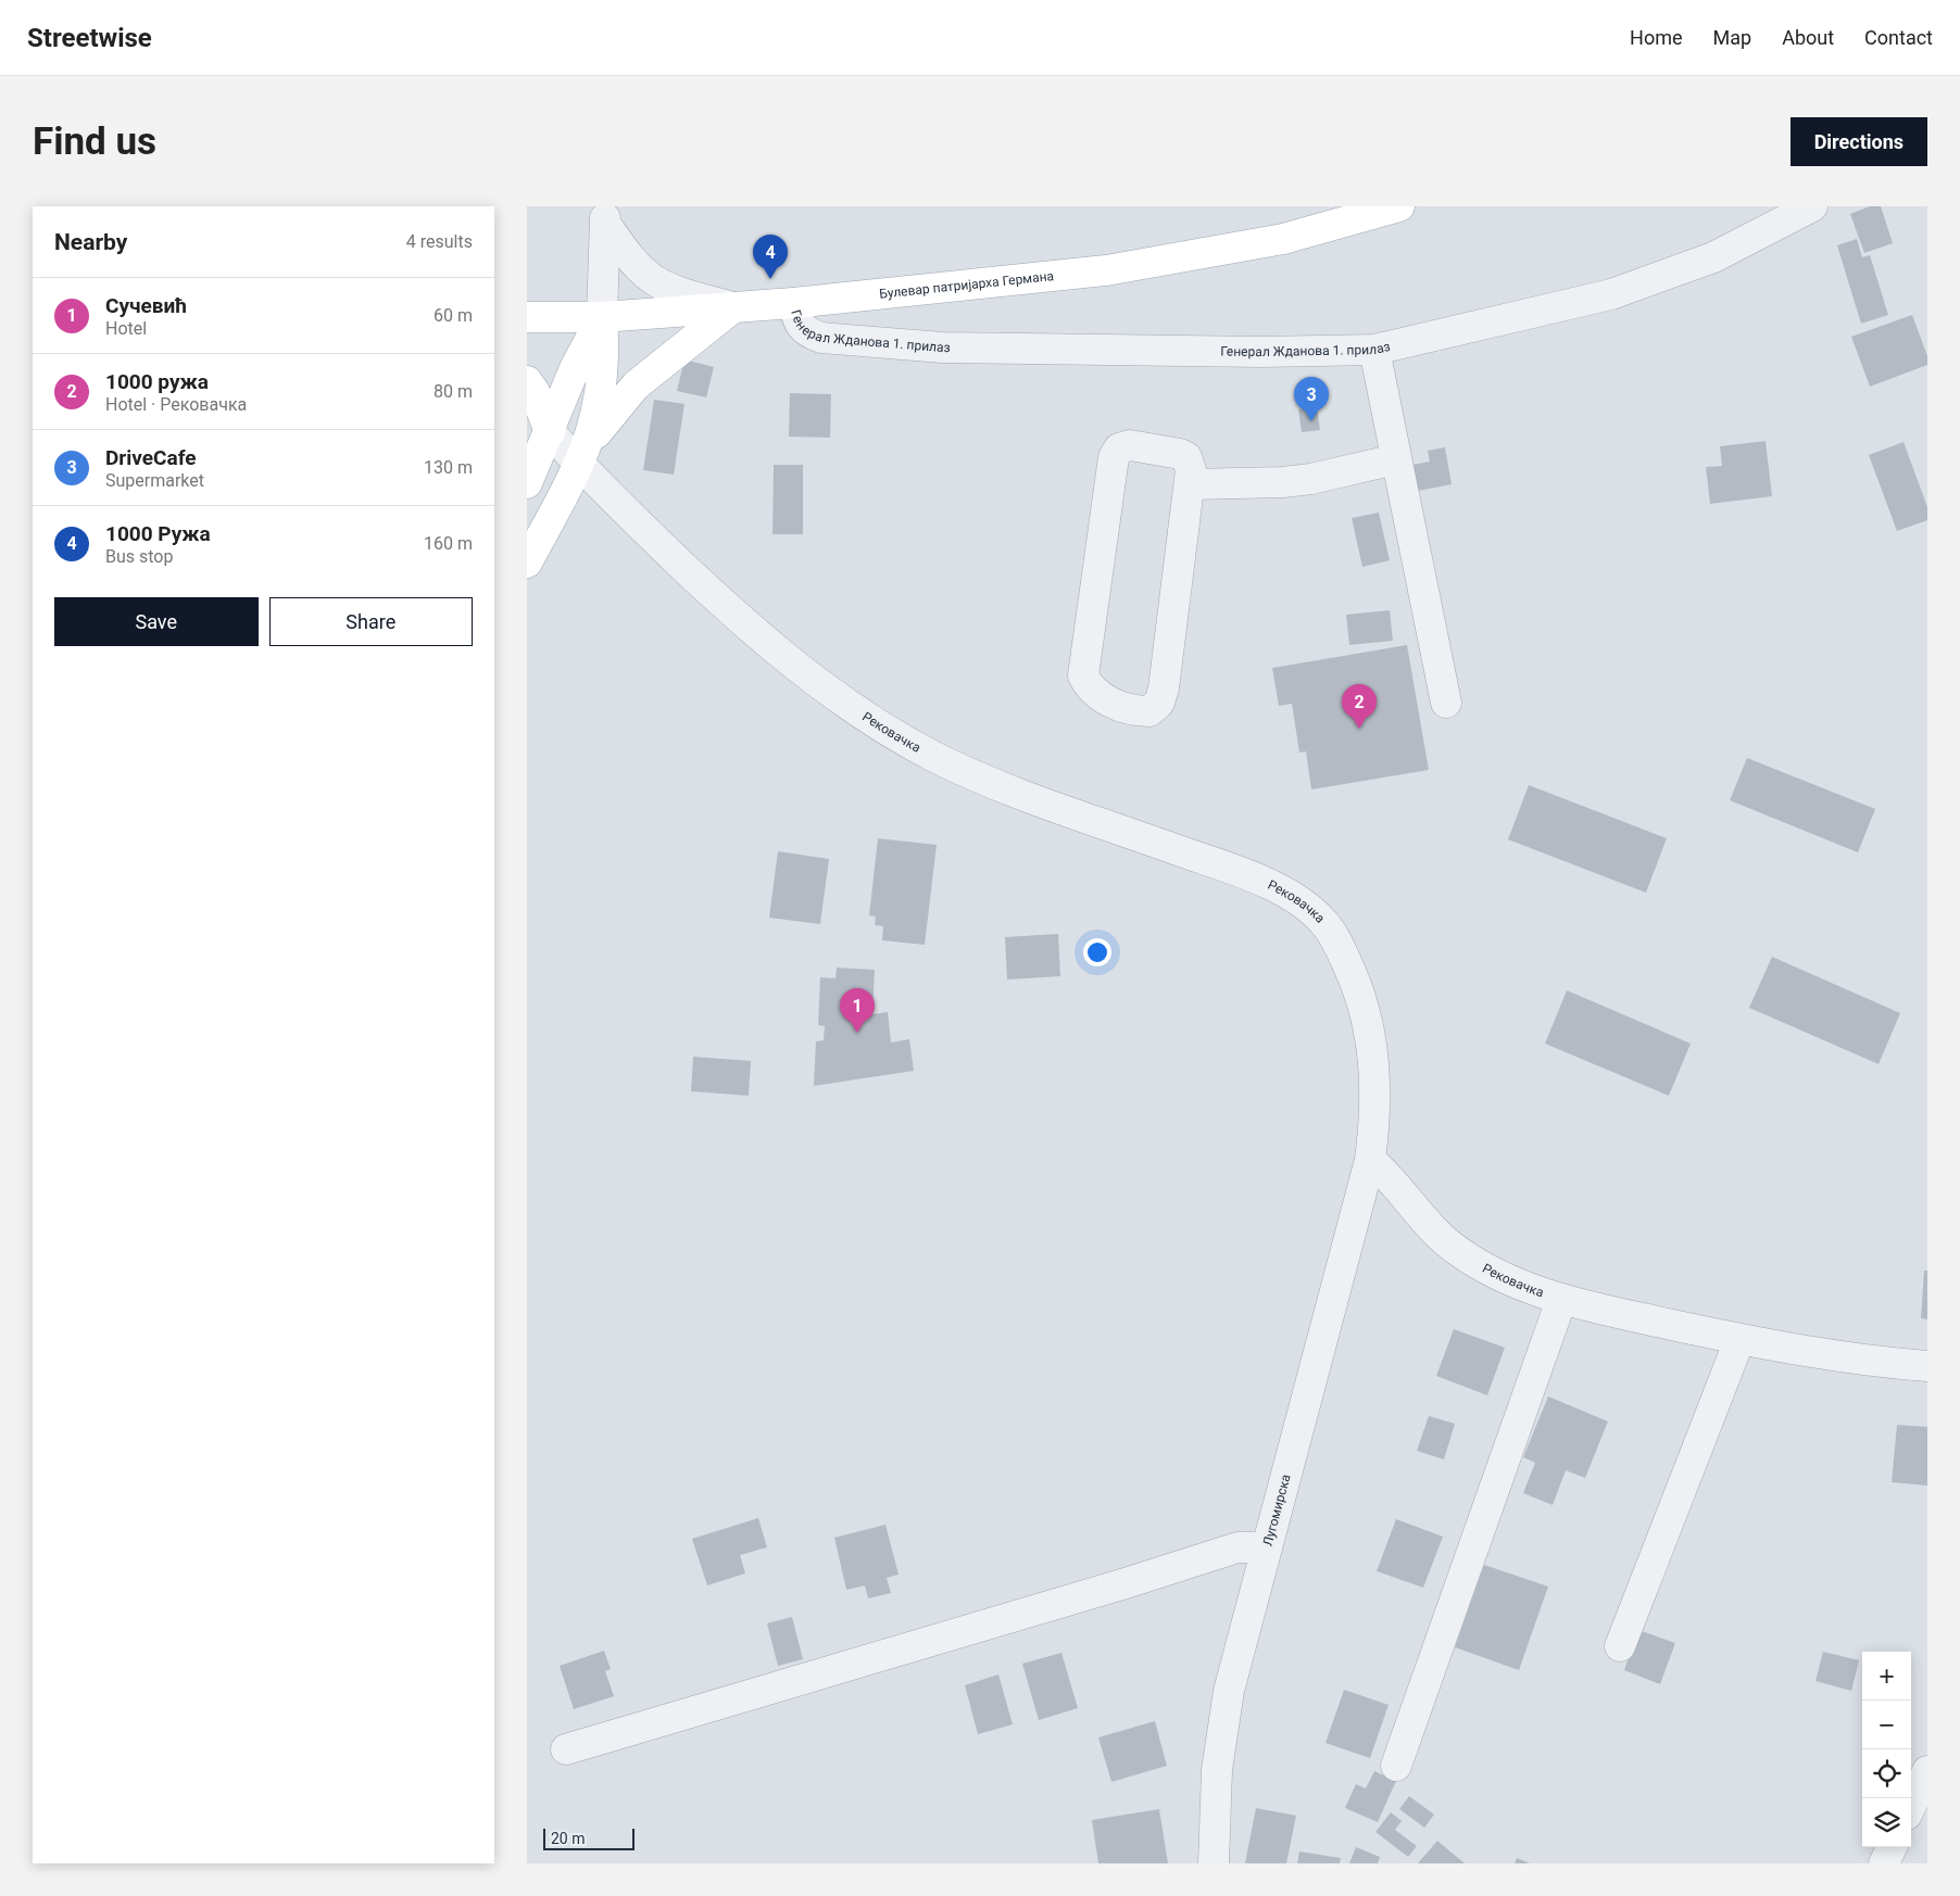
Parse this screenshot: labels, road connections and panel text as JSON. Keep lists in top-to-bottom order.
{
  "streets": {
    "main road": ["Булевар патријарха Германа"],
    "street": ["Генерал Жданова 1. прилаз", "Рековачка", "Лугомирска"]
  },
  "crossings": [
    ["Булевар патријарха Германа", "Генерал Жданова 1. прилаз"],
    ["Рековачка", "Лугомирска"]
  ],
  "scale_bar": "20 m",
  "page": {
    "header": "Streetwise",
    "nav": [
      "Home",
      "Map",
      "About",
      "Contact"
    ],
    "buttons": [
      "Directions",
      ["Save", "Share"]
    ],
    "title": "Find us",
    "heading": ["Nearby", "4 results"],
    "pins": [
      "4",
      "3",
      "2",
      "1"
    ],
    "list": [
      {
        "mark": "1",
        "name": "Сучевић",
        "note": "Hotel",
        "value": "60 m"
      },
      {
        "mark": "2",
        "name": "1000 ружа",
        "note": "Hotel · Рековачка",
        "value": "80 m"
      },
      {
        "mark": "3",
        "name": "DriveCafe",
        "note": "Supermarket",
        "value": "130 m"
      },
      {
        "mark": "4",
        "name": "1000 Ружа",
        "note": "Bus stop",
        "value": "160 m"
      }
    ],
    "map_buttons": ["+", "−"],
    "scale": "20 m"
  }
}
